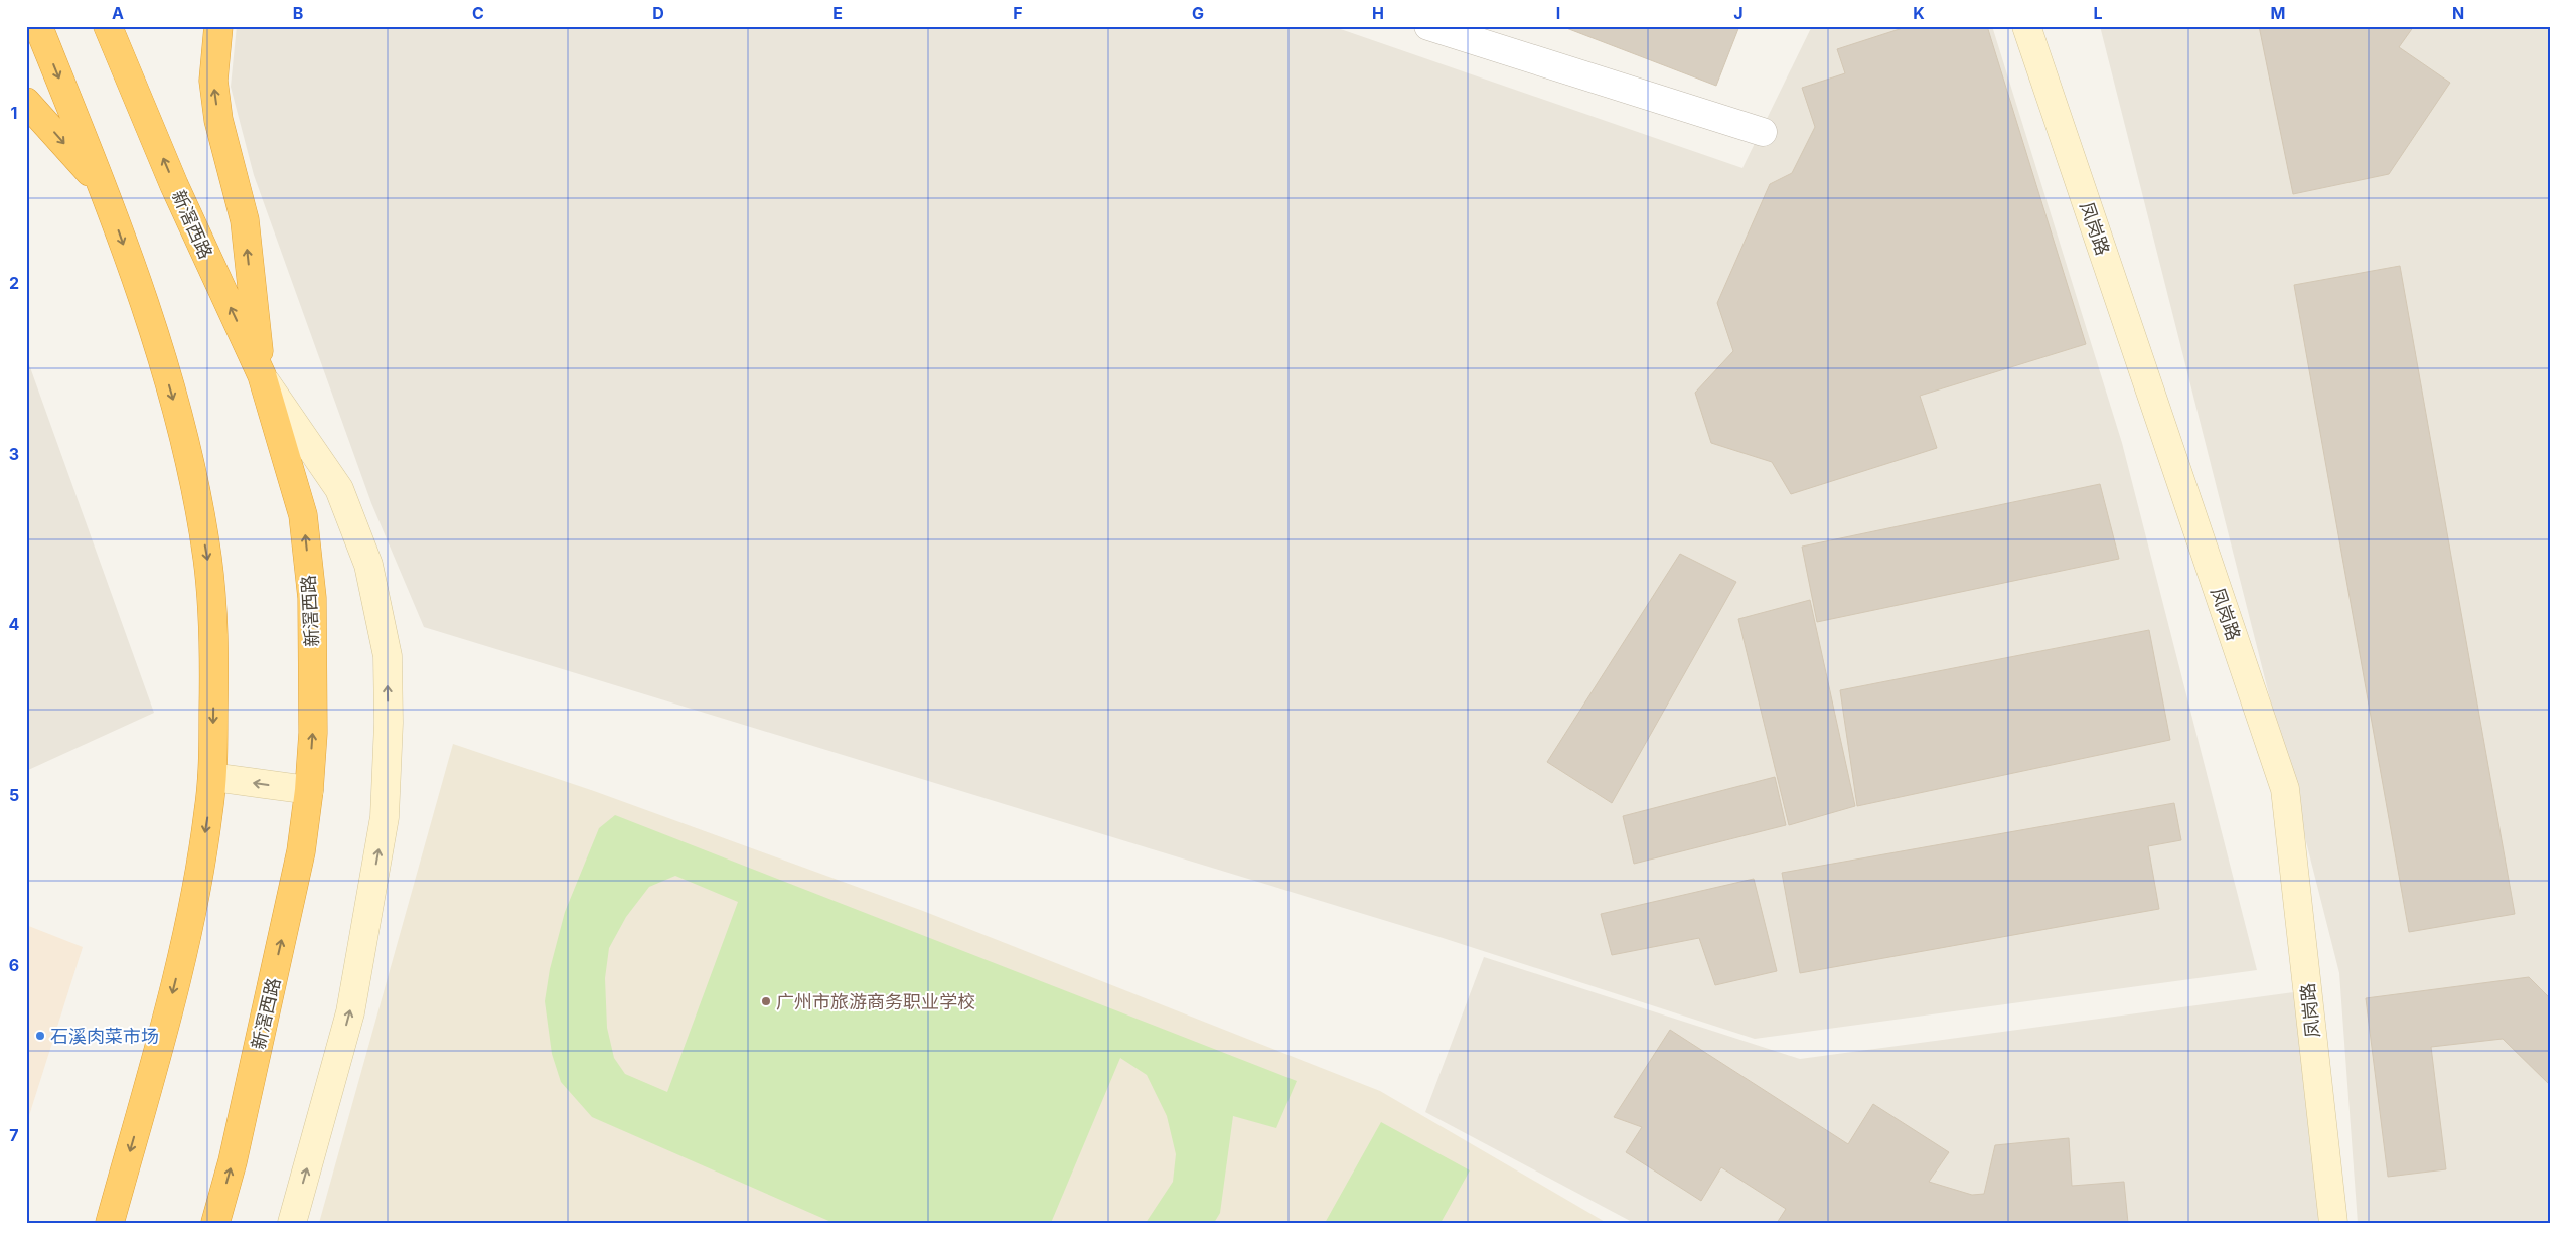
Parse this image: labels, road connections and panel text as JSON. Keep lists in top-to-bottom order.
{
  "streets": {
    "highway": ["新滘西路"],
    "street": ["凤岗路"]
  },
  "places": ["广州市旅游商务职业学校", "石溪肉菜市场"],
  "grid": {
    "columns": [
      "A",
      "B",
      "C",
      "D",
      "E",
      "F",
      "G",
      "H",
      "I",
      "J",
      "K",
      "L",
      "M",
      "N"
    ],
    "rows": [
      "1",
      "2",
      "3",
      "4",
      "5",
      "6",
      "7"
    ]
  }
}
